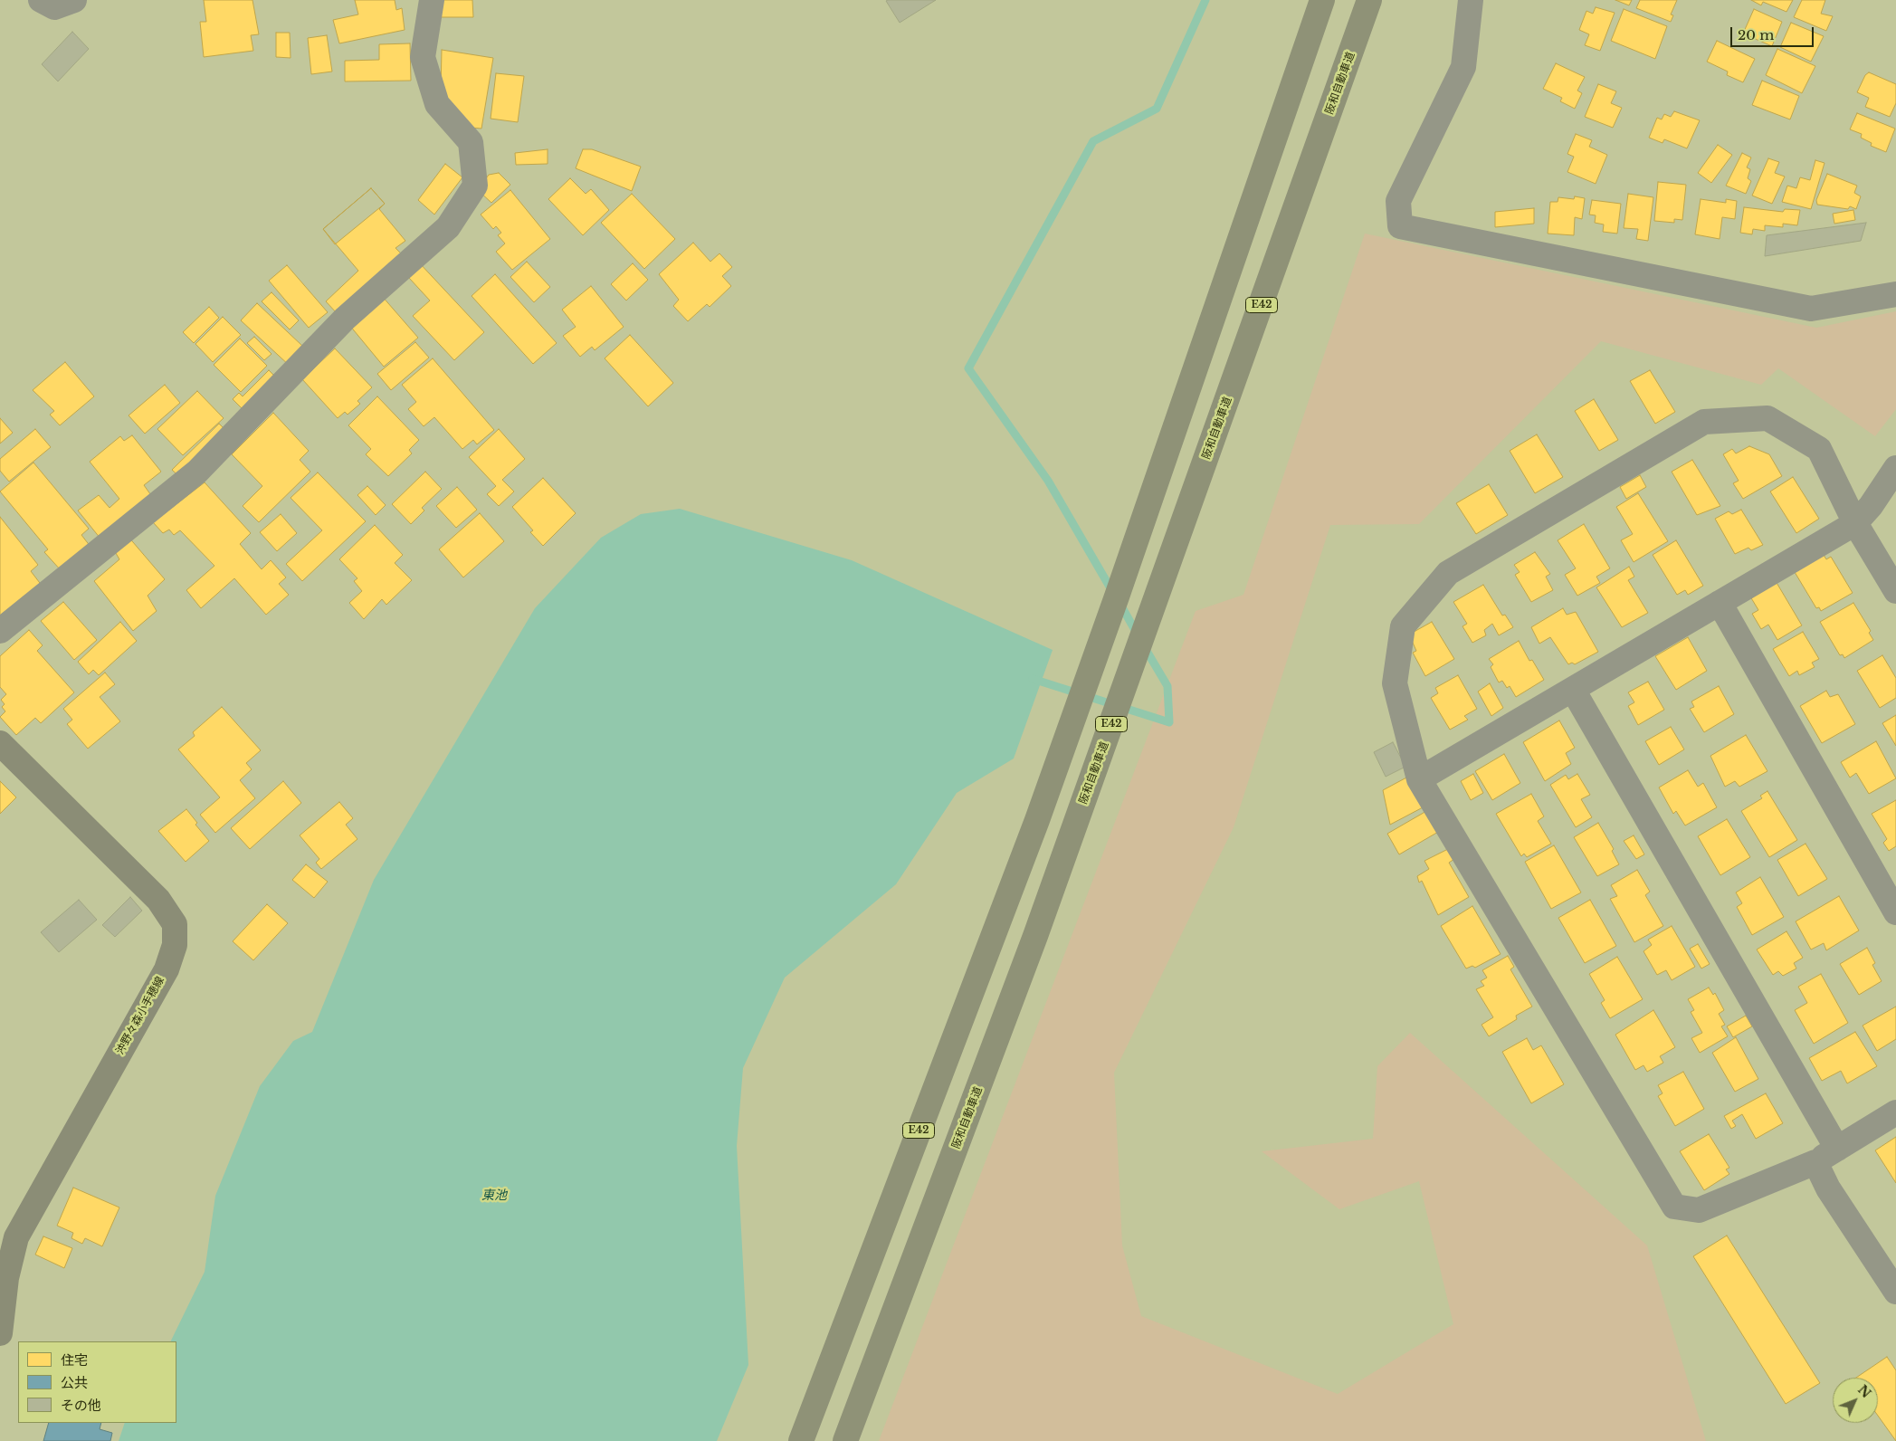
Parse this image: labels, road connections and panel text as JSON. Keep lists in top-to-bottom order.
{
  "streets": {
    "highway": ["阪和自動車道", "E42"],
    "main road": ["沖野々森小手穂線"]
  },
  "water": ["東池"],
  "legend": ["住宅", "公共", "その他"],
  "scale_bar": "20 m",
  "north": "top right"
}
